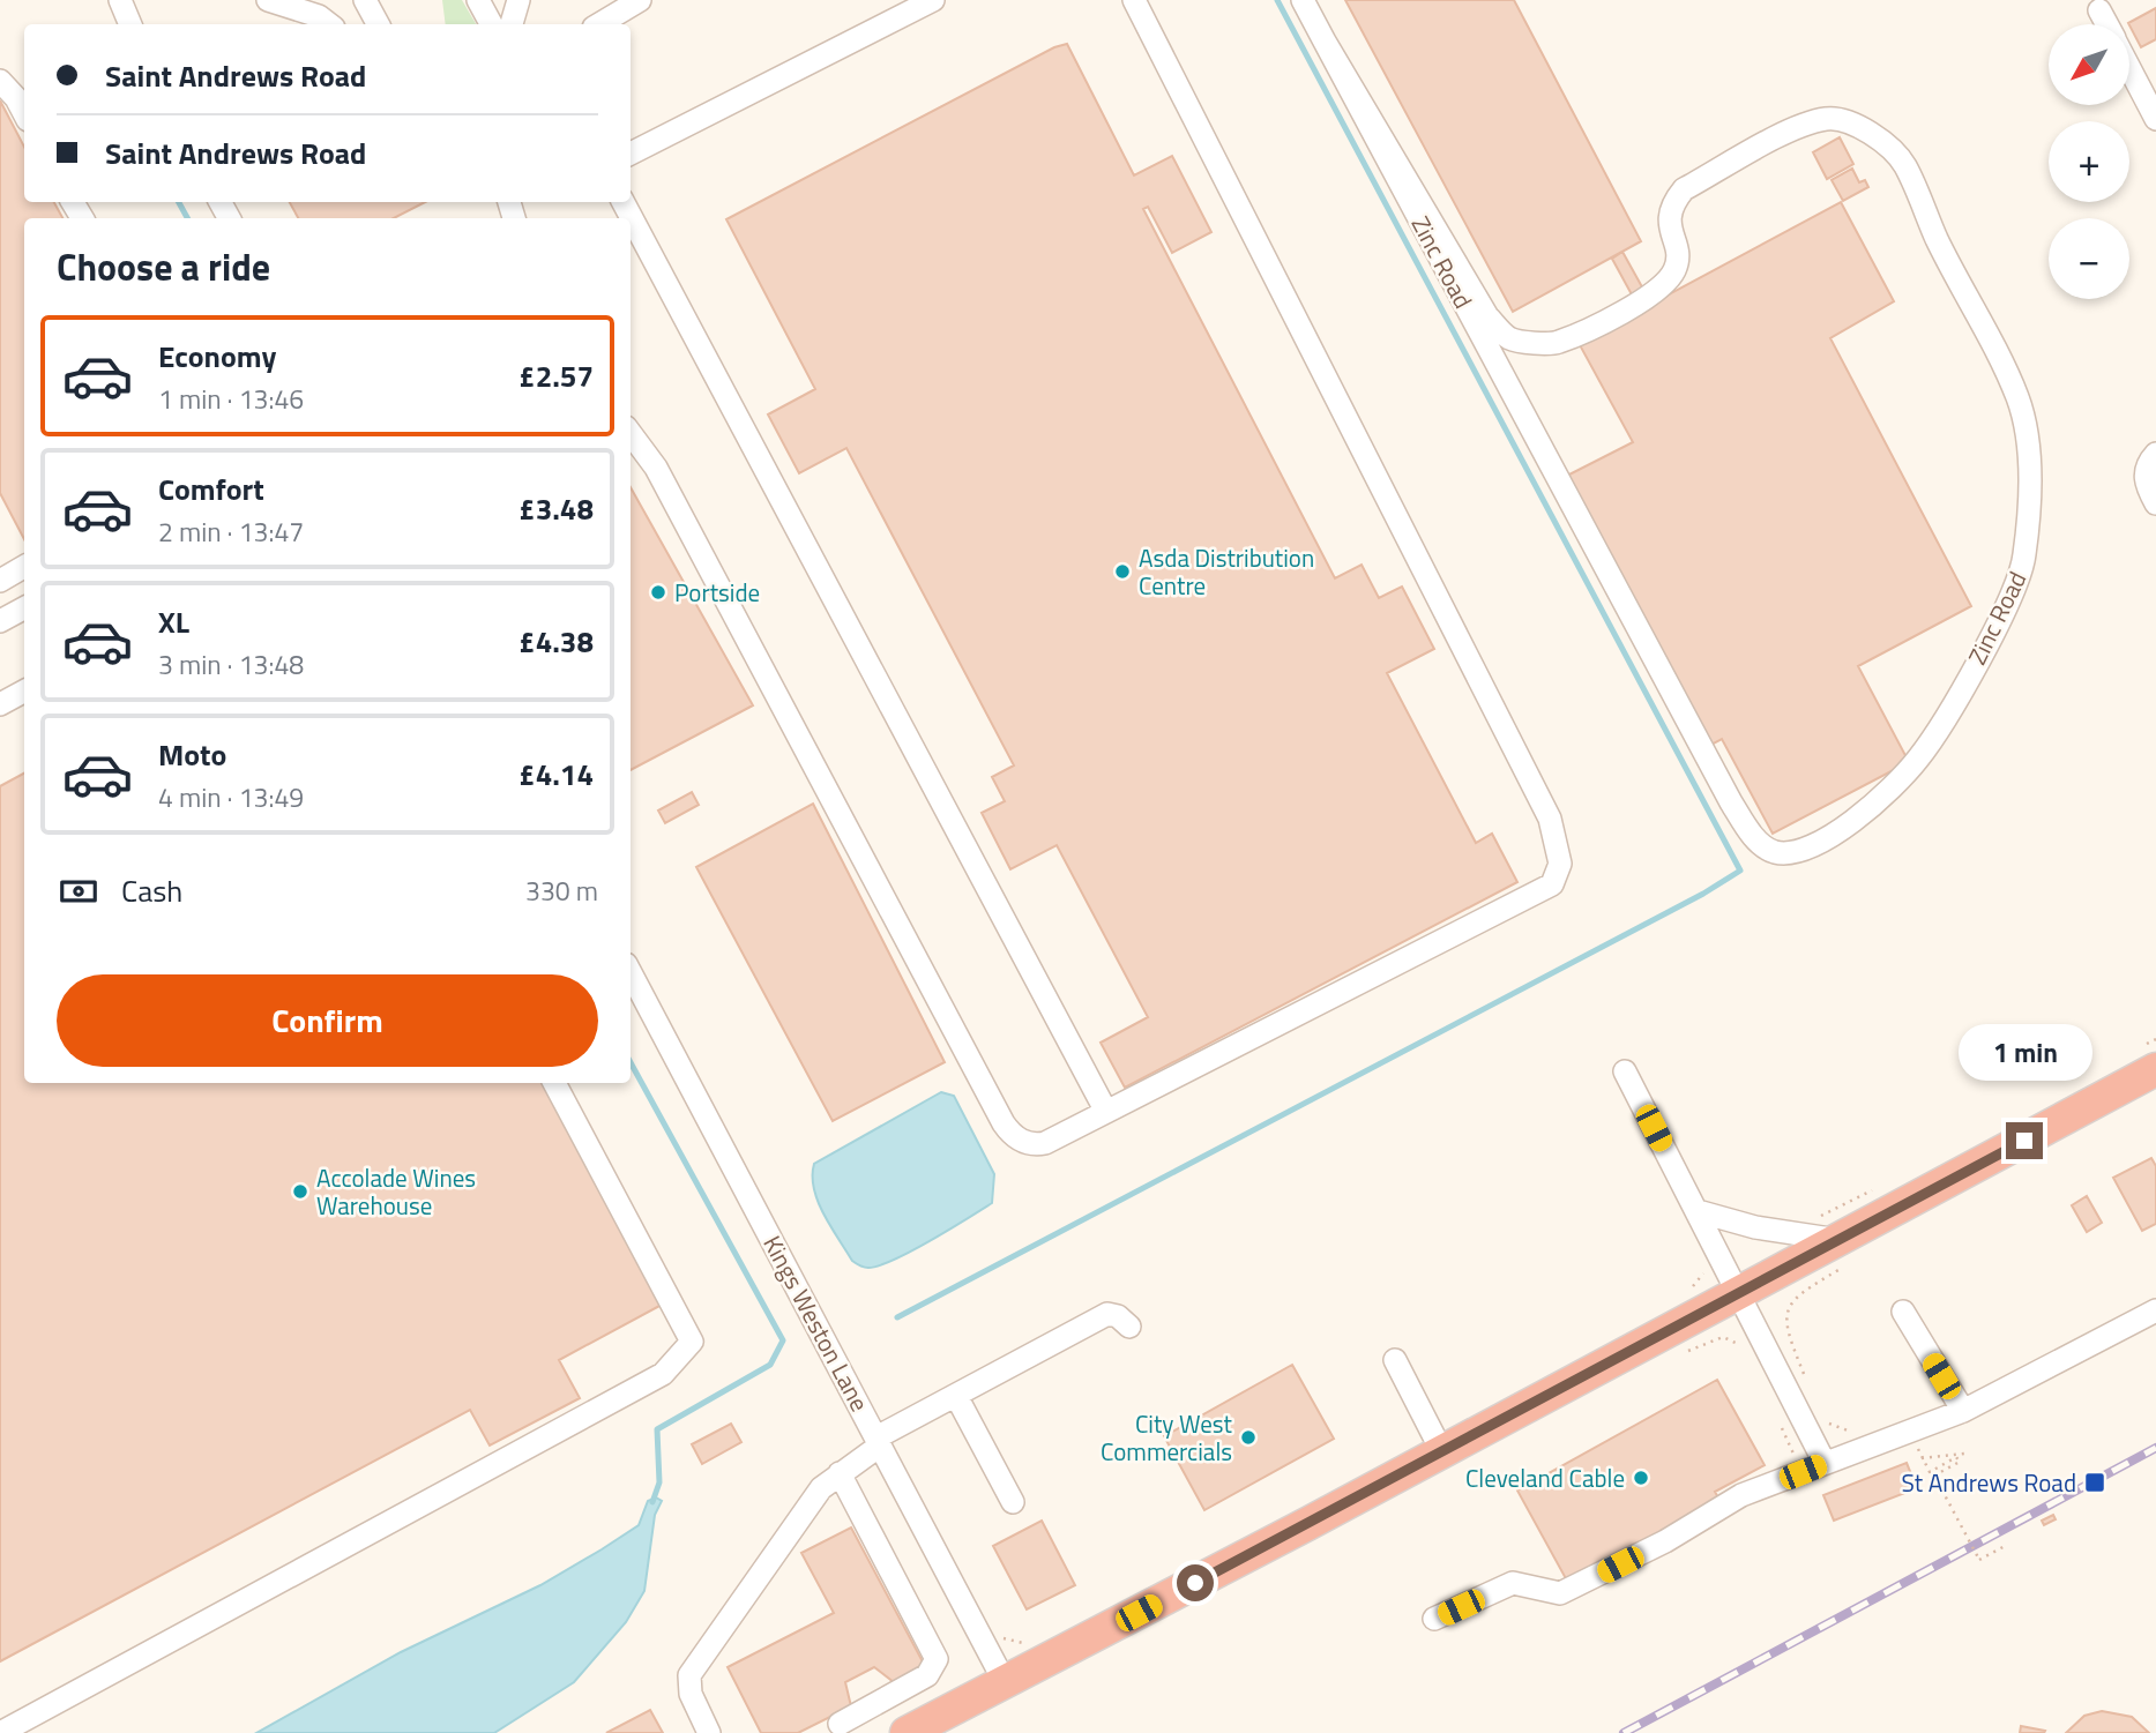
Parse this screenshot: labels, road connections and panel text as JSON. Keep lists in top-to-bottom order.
{
  "streets": {
    "street": ["Zinc Road", "Kings Weston Lane"]
  },
  "places": {
    "other": [
      "Asda Distribution Centre",
      "Portside",
      "Accolade Wines Warehouse",
      "City West Commercials",
      "Cleveland Cable"
    ],
    "transit": ["St Andrews Road"]
  },
  "north": "bottom left",
  "page": {
    "map_buttons": ["+", "−"],
    "banner": ["Saint Andrews Road", "Saint Andrews Road"],
    "heading": "Choose a ride",
    "list": [
      {
        "name": "Economy",
        "note": "1 min · 13:46",
        "value": "£2.57"
      },
      {
        "name": "Comfort",
        "note": "2 min · 13:47",
        "value": "£3.48"
      },
      {
        "name": "XL",
        "note": "3 min · 13:48",
        "value": "£4.38"
      },
      {
        "name": "Moto",
        "note": "4 min · 13:49",
        "value": "£4.14"
      }
    ],
    "pay": ["Cash", "330 m"],
    "buttons": "Confirm",
    "bubble": "1 min"
  }
}
